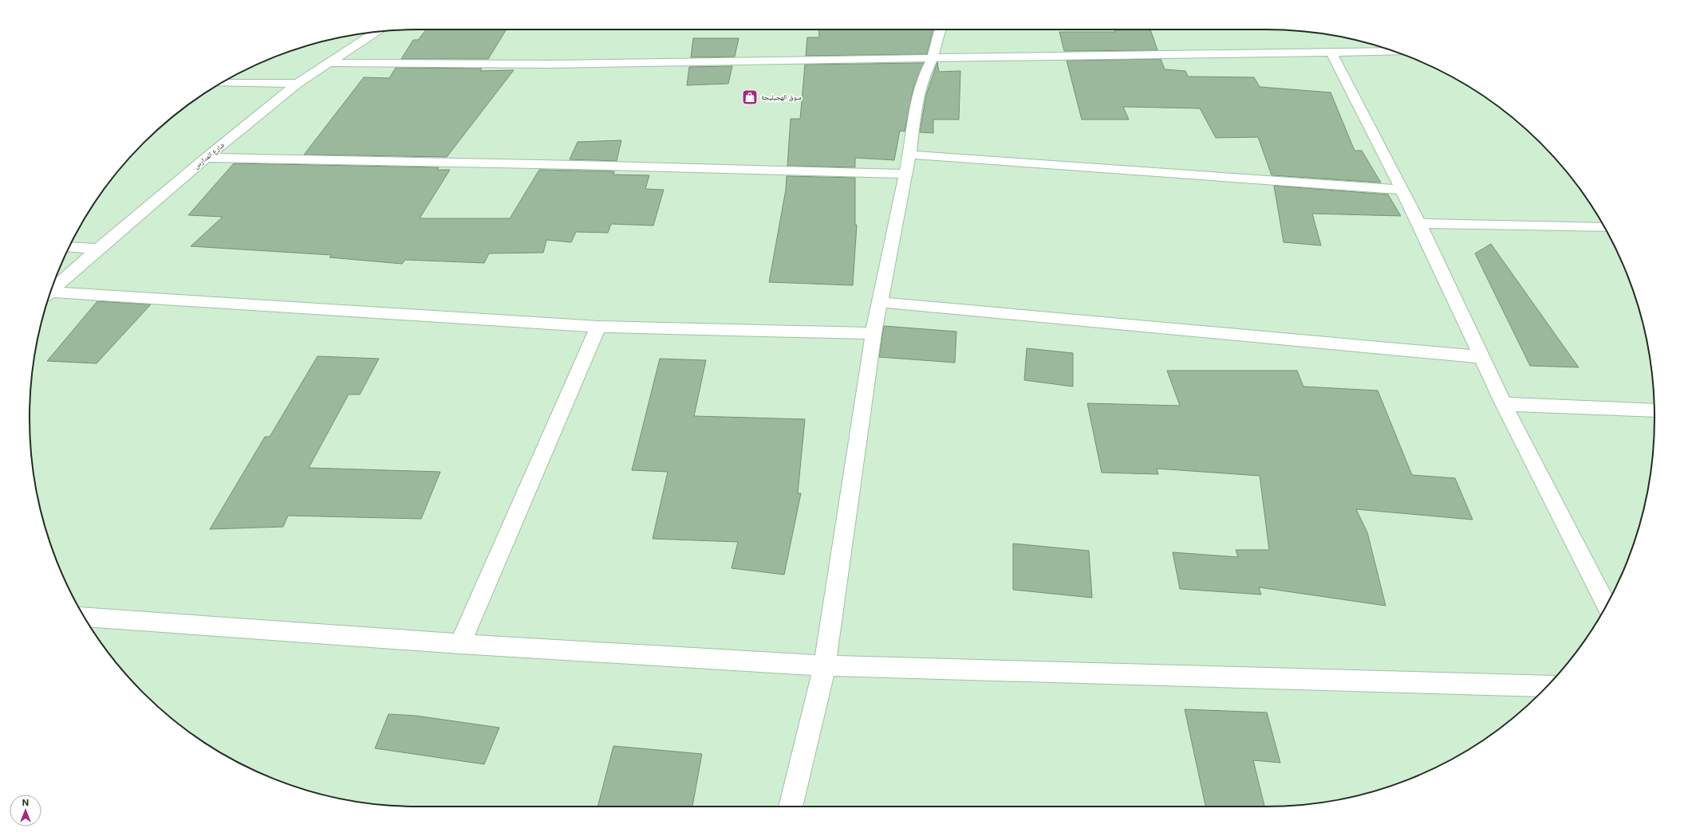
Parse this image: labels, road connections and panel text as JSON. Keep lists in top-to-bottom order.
{
  "streets": {
    "street": ["شارع المدارس"]
  },
  "places": {
    "shop": ["سوق الهجيليجة"]
  },
  "north": "top"
}
